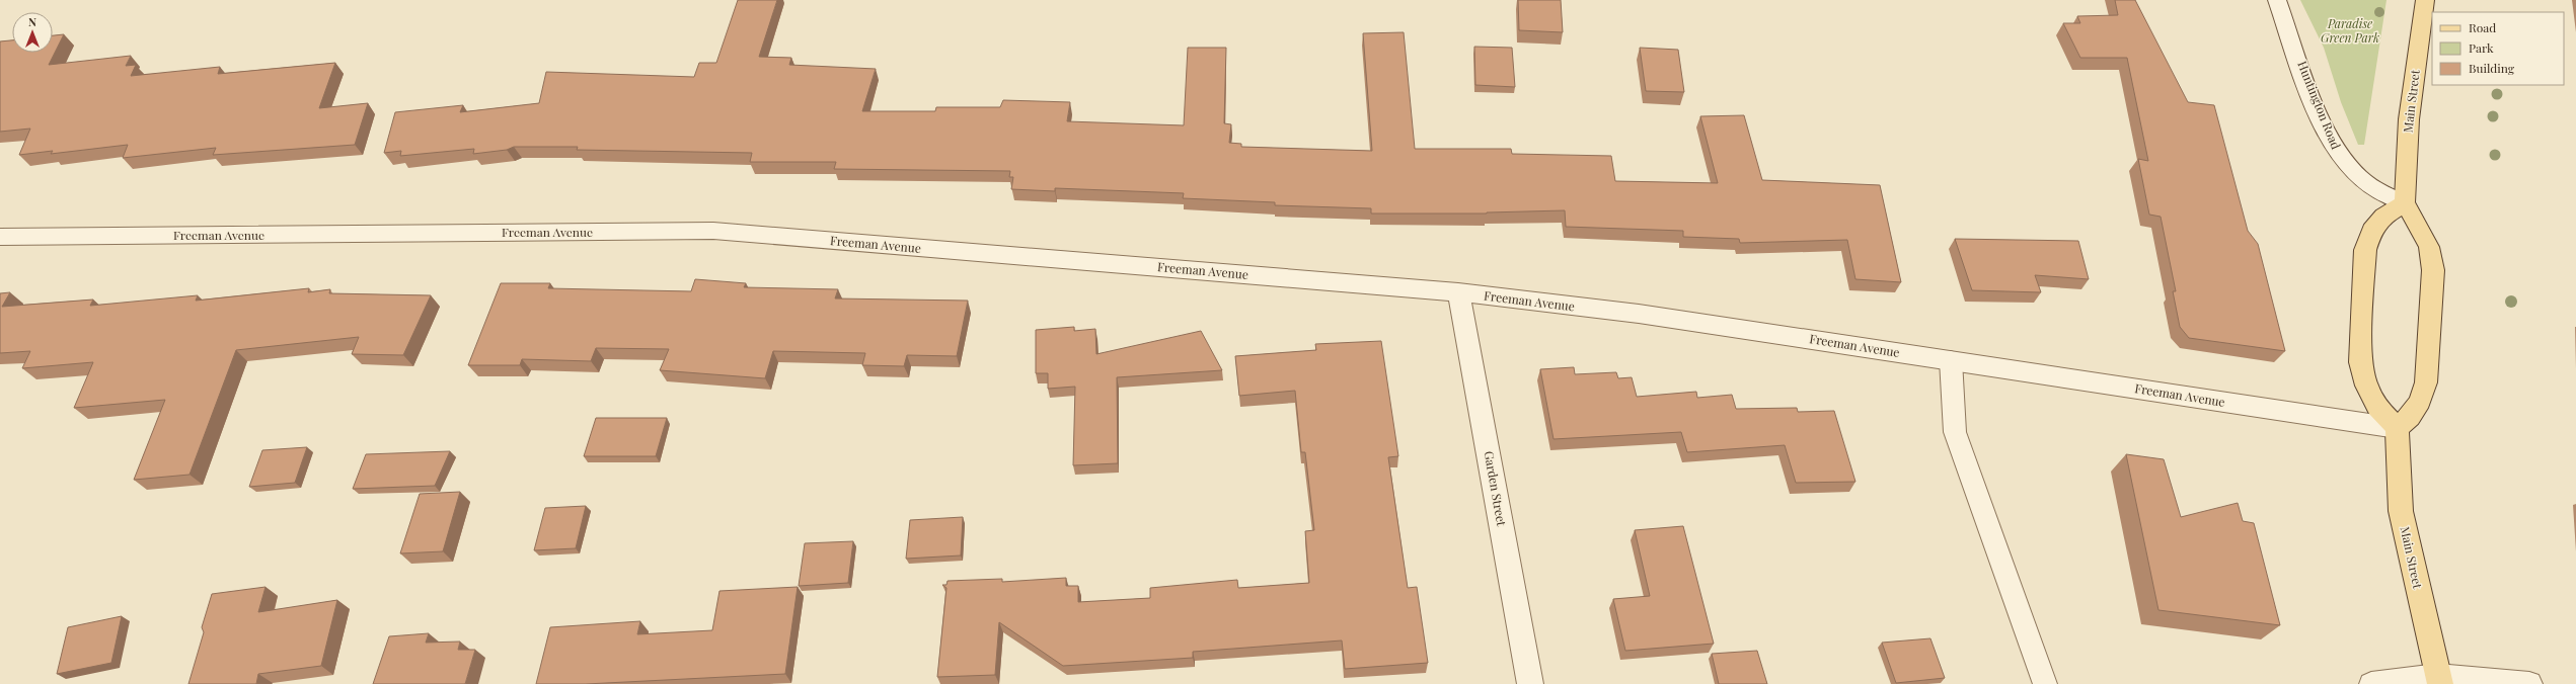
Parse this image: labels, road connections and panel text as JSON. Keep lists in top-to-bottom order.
{
  "streets": {
    "main road": ["Main Street"],
    "street": ["Huntington Road", "Freeman Avenue", "Garden Street"]
  },
  "crossings": [
    ["Main Street", "Huntington Road"],
    ["Main Street", "Freeman Avenue"],
    ["Freeman Avenue", "Garden Street"]
  ],
  "parks": ["Paradise Green Park"],
  "legend": ["Road", "Park", "Building"],
  "north": "top"
}
